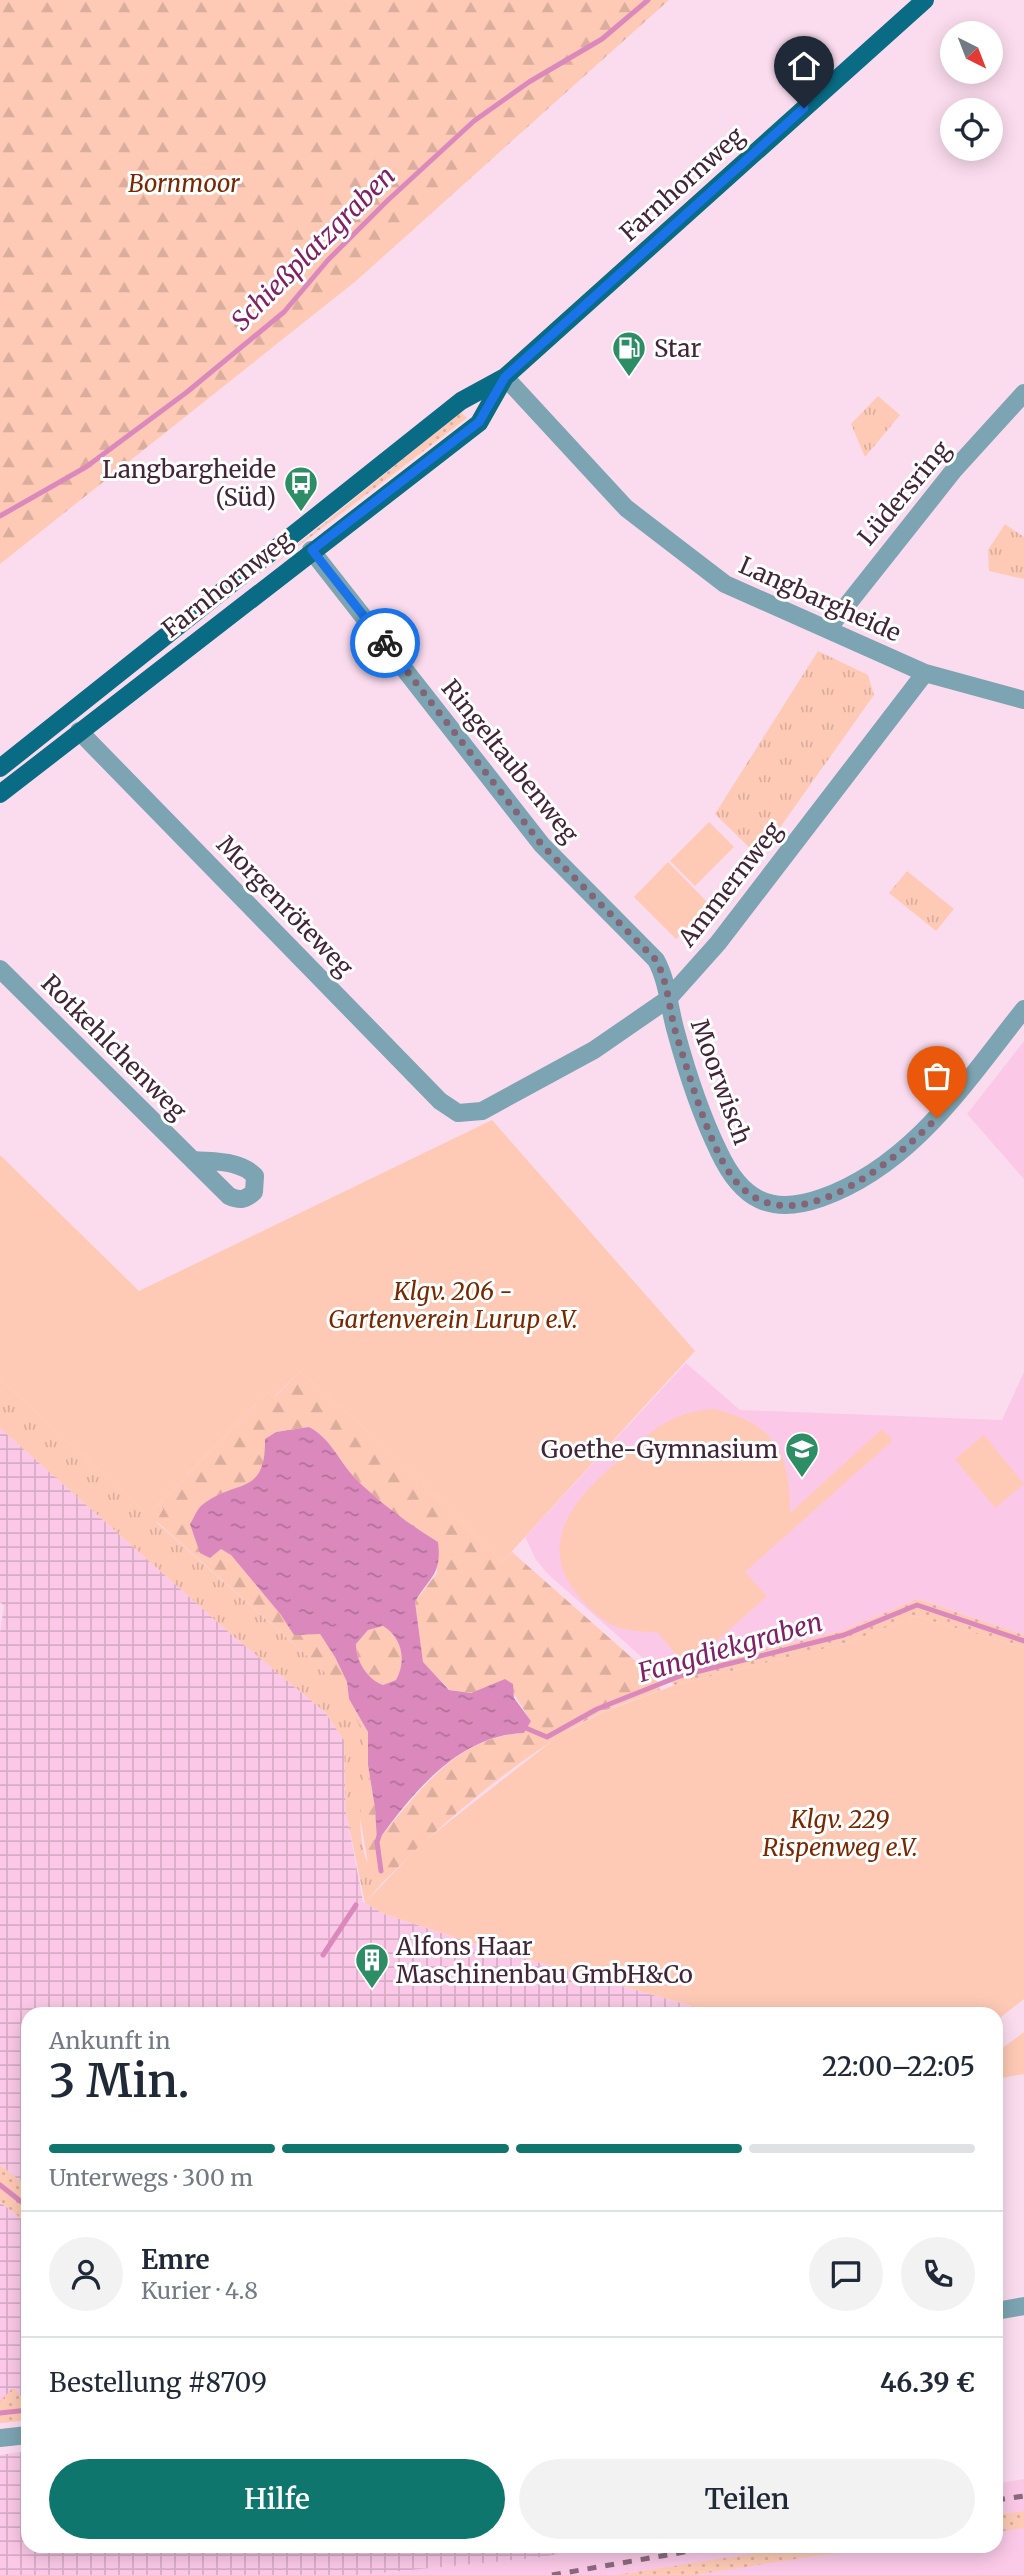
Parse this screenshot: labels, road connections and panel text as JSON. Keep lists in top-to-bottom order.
{
  "streets": {
    "main road": ["Farnhornweg"],
    "street": [
      "Lüdersring",
      "Langbargheide",
      "Ringeltaubenweg",
      "Ammernweg",
      "Morgenröteweg",
      "Rotkehlchenweg",
      "Moorwisch"
    ]
  },
  "crossings": [
    ["Farnhornweg", "Langbargheide"],
    ["Farnhornweg", "Ringeltaubenweg"],
    ["Farnhornweg", "Morgenröteweg"],
    ["Lüdersring", "Langbargheide"],
    ["Langbargheide", "Ammernweg"],
    ["Ringeltaubenweg", "Ammernweg"],
    ["Ringeltaubenweg", "Moorwisch"],
    ["Ammernweg", "Morgenröteweg"],
    ["Ammernweg", "Moorwisch"]
  ],
  "water": ["Schießplatzgraben", "Fangdiekgraben"],
  "parks": ["Bornmoor", "Klgv. 206 - Gartenverein Lurup e.V.", "Klgv. 229 Rispenweg e.V."],
  "places": {
    "fuel station": ["Star"],
    "bus stop": ["Langbargheide (Süd)"],
    "school or university": ["Goethe-Gymnasium"],
    "building": ["Alfons Haar Maschinenbau GmbH&Co"]
  },
  "north": "bottom right",
  "page": {
    "heading": ["3 Min.", "Ankunft in", "22:00–22:05"],
    "panel": [
      "Emre",
      "Kurier · 4.8",
      "Bestellung #8709",
      "46.39 €"
    ],
    "bar": "Unterwegs · 300 m",
    "buttons": ["Hilfe", "Teilen"]
  }
}
